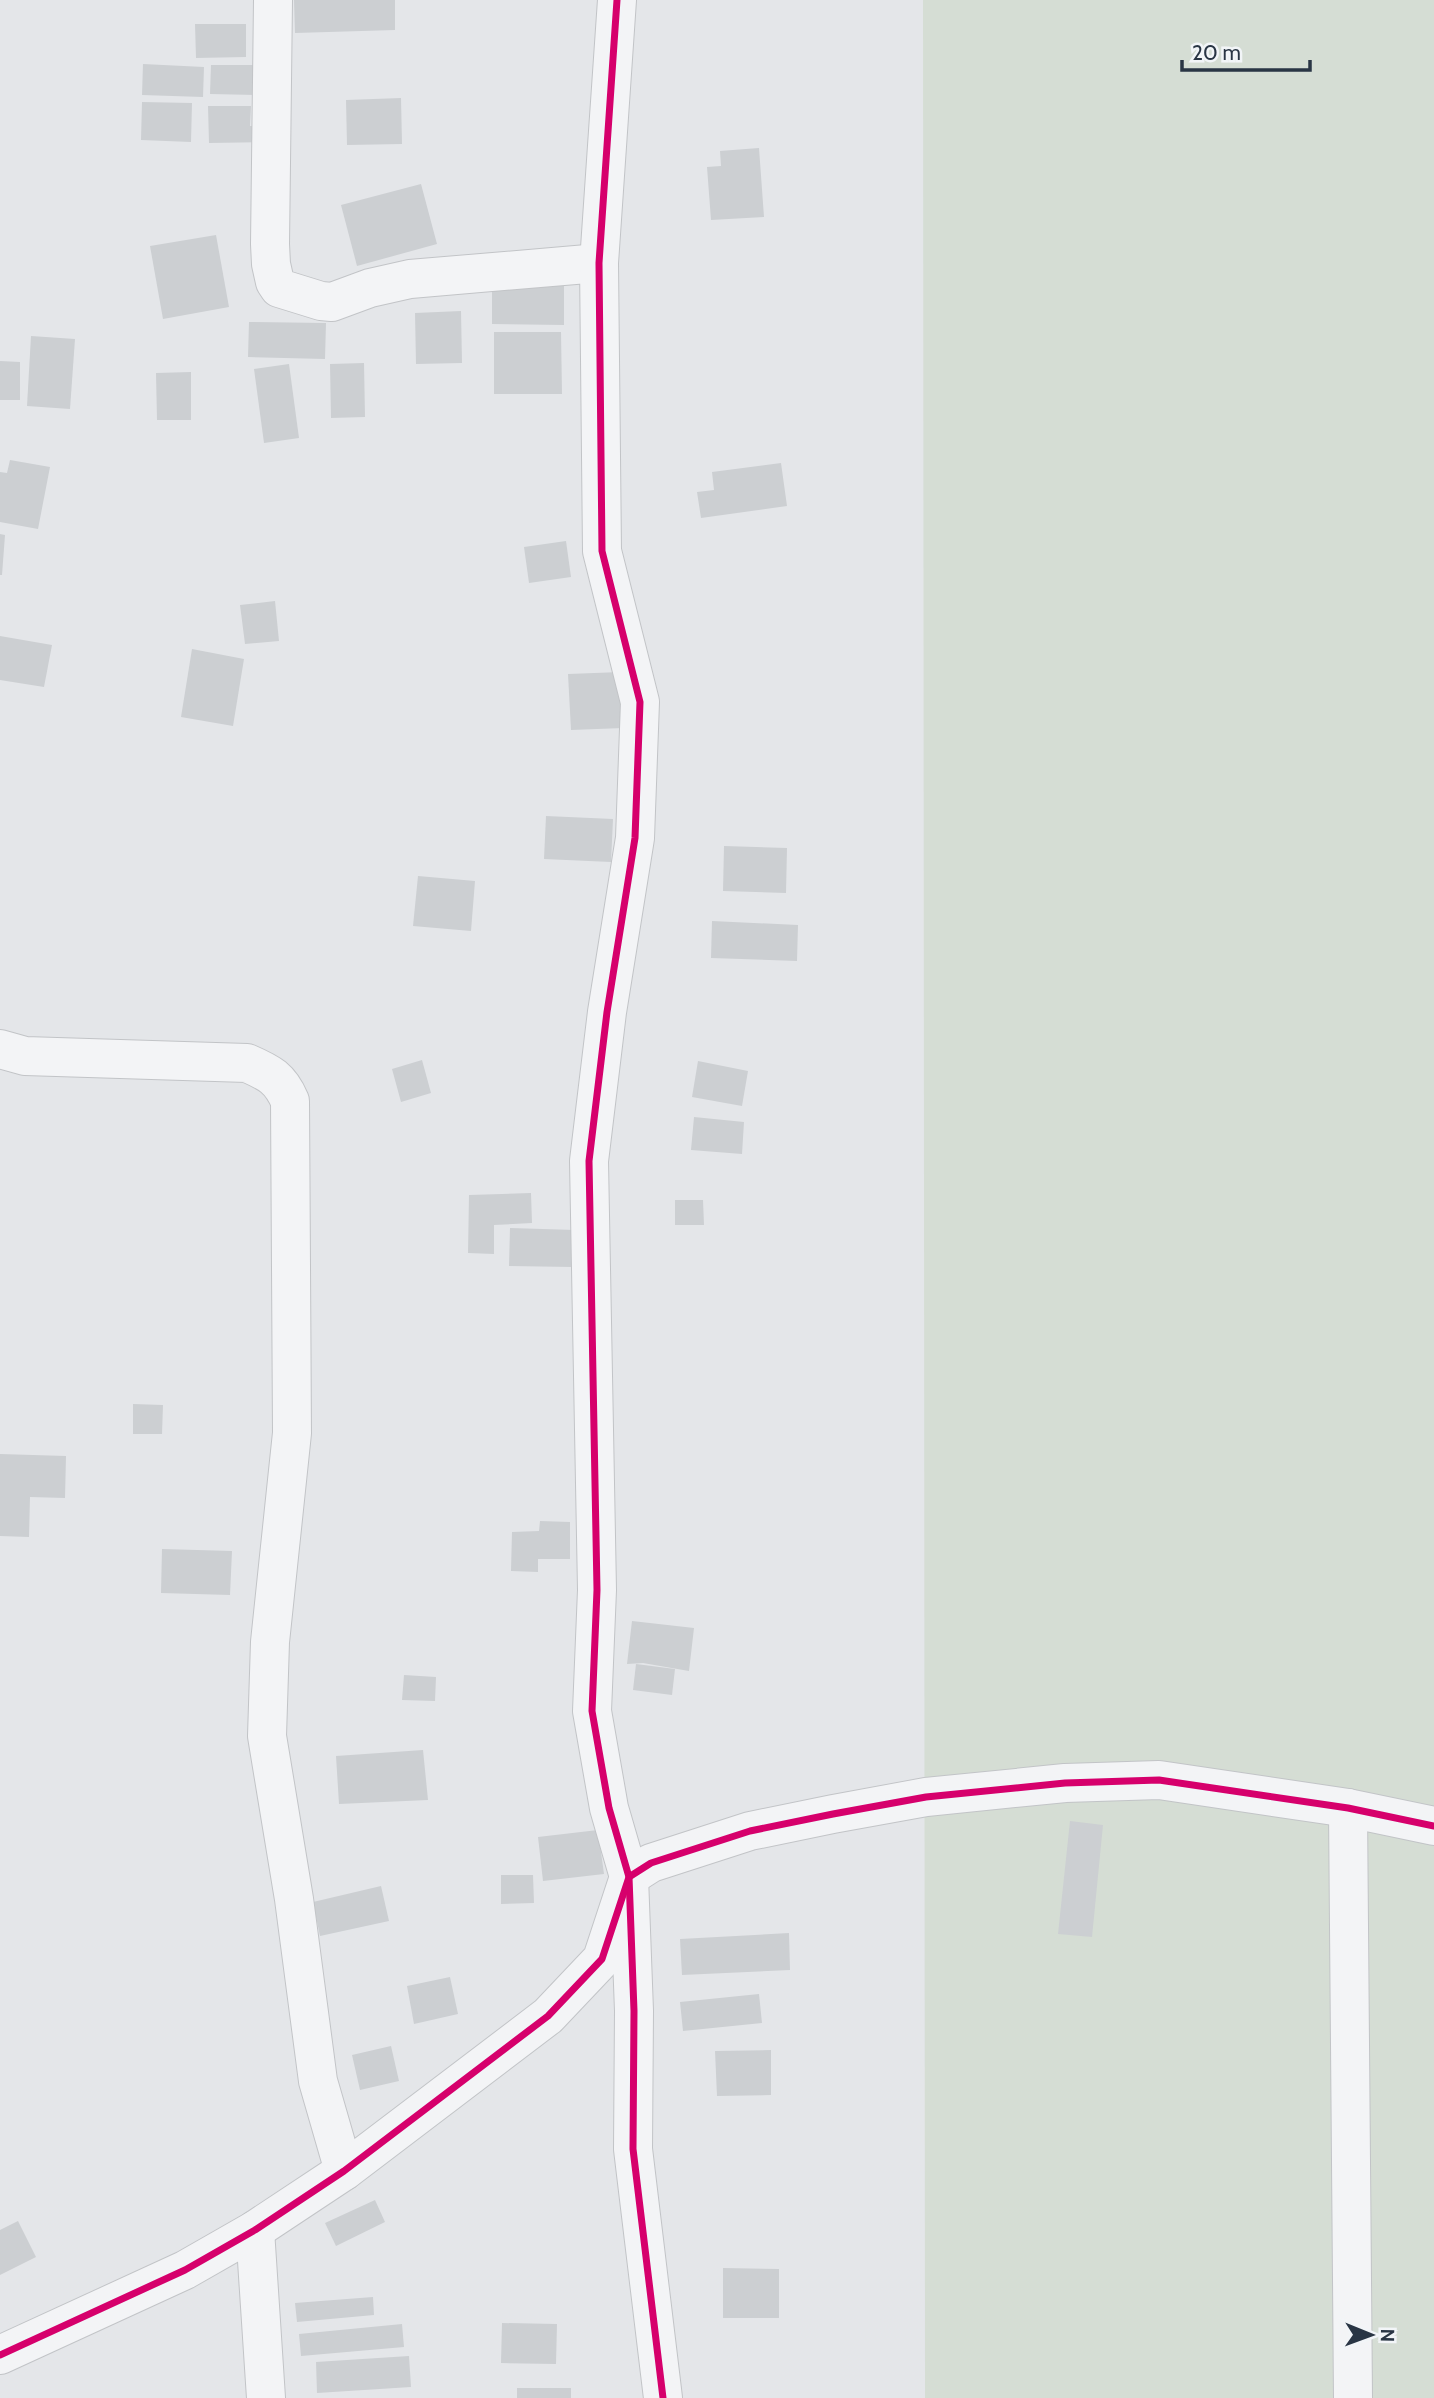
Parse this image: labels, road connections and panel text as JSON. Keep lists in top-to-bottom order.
{
  "scale_bar": "20 m",
  "north": "right"
}
